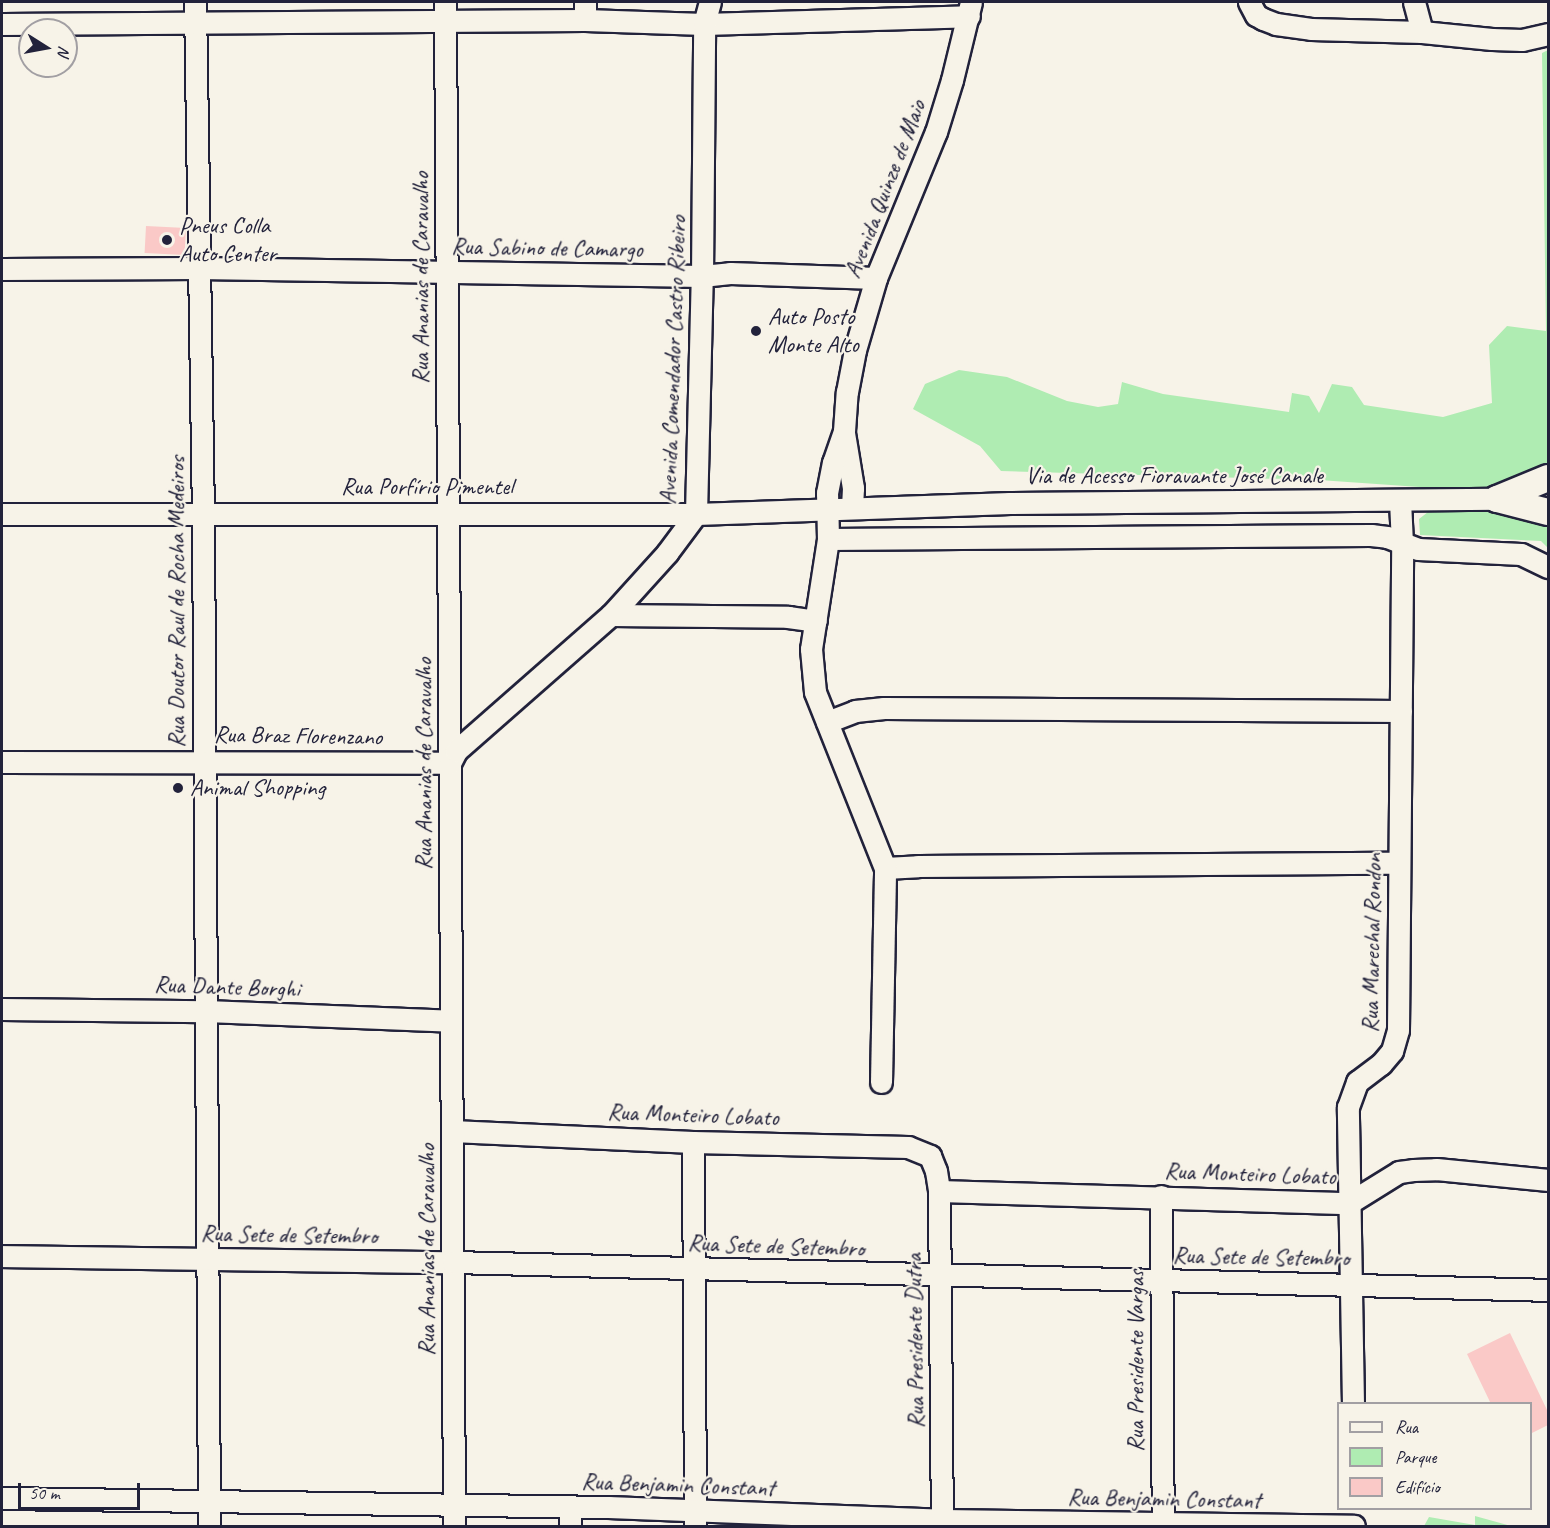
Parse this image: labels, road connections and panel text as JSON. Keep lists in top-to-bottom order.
{
  "streets": {
    "street": [
      "Avenida Quinze de Maio",
      "Rua Sabino de Camargo",
      "Rua Ananias de Caravalho",
      "Avenida Comendador Castro Ribeiro",
      "Via de Acesso Fioravante José Canale",
      "Rua Porfírio Pimentel",
      "Rua Doutor Raul de Rocha Medeiros",
      "Rua Braz Florenzano",
      "Rua Marechal Rondon",
      "Rua Dante Borghi",
      "Rua Monteiro Lobato",
      "Rua Sete de Setembro",
      "Rua Presidente Dutra",
      "Rua Presidente Vargas",
      "Rua Benjamin Constant"
    ]
  },
  "crossings": [
    ["Avenida Quinze de Maio", "Rua Sabino de Camargo"],
    ["Rua Sabino de Camargo", "Rua Ananias de Caravalho"],
    ["Rua Sabino de Camargo", "Avenida Comendador Castro Ribeiro"],
    ["Rua Sabino de Camargo", "Rua Doutor Raul de Rocha Medeiros"],
    ["Rua Ananias de Caravalho", "Avenida Comendador Castro Ribeiro"],
    ["Rua Ananias de Caravalho", "Rua Porfírio Pimentel"],
    ["Rua Ananias de Caravalho", "Rua Braz Florenzano"],
    ["Rua Ananias de Caravalho", "Rua Dante Borghi"],
    ["Rua Ananias de Caravalho", "Rua Monteiro Lobato"],
    ["Rua Ananias de Caravalho", "Rua Sete de Setembro"],
    ["Rua Ananias de Caravalho", "Rua Benjamin Constant"],
    ["Avenida Comendador Castro Ribeiro", "Rua Porfírio Pimentel"],
    ["Avenida Comendador Castro Ribeiro", "Rua Braz Florenzano"],
    ["Via de Acesso Fioravante José Canale", "Rua Porfírio Pimentel"],
    ["Via de Acesso Fioravante José Canale", "Rua Marechal Rondon"],
    ["Rua Porfírio Pimentel", "Rua Doutor Raul de Rocha Medeiros"],
    ["Rua Doutor Raul de Rocha Medeiros", "Rua Braz Florenzano"],
    ["Rua Doutor Raul de Rocha Medeiros", "Rua Dante Borghi"],
    ["Rua Doutor Raul de Rocha Medeiros", "Rua Sete de Setembro"],
    ["Rua Doutor Raul de Rocha Medeiros", "Rua Benjamin Constant"],
    ["Rua Marechal Rondon", "Rua Monteiro Lobato"],
    ["Rua Marechal Rondon", "Rua Sete de Setembro"],
    ["Rua Monteiro Lobato", "Rua Presidente Dutra"],
    ["Rua Monteiro Lobato", "Rua Presidente Vargas"],
    ["Rua Sete de Setembro", "Rua Presidente Dutra"],
    ["Rua Sete de Setembro", "Rua Presidente Vargas"],
    ["Rua Presidente Dutra", "Rua Benjamin Constant"],
    ["Rua Presidente Vargas", "Rua Benjamin Constant"]
  ],
  "places": ["Pneus Colla Auto Center", "Auto Posto Monte Alto", "Animal Shopping"],
  "legend": ["Rua", "Parque", "Edifício"],
  "scale_bar": "50 m",
  "north": "right"
}
